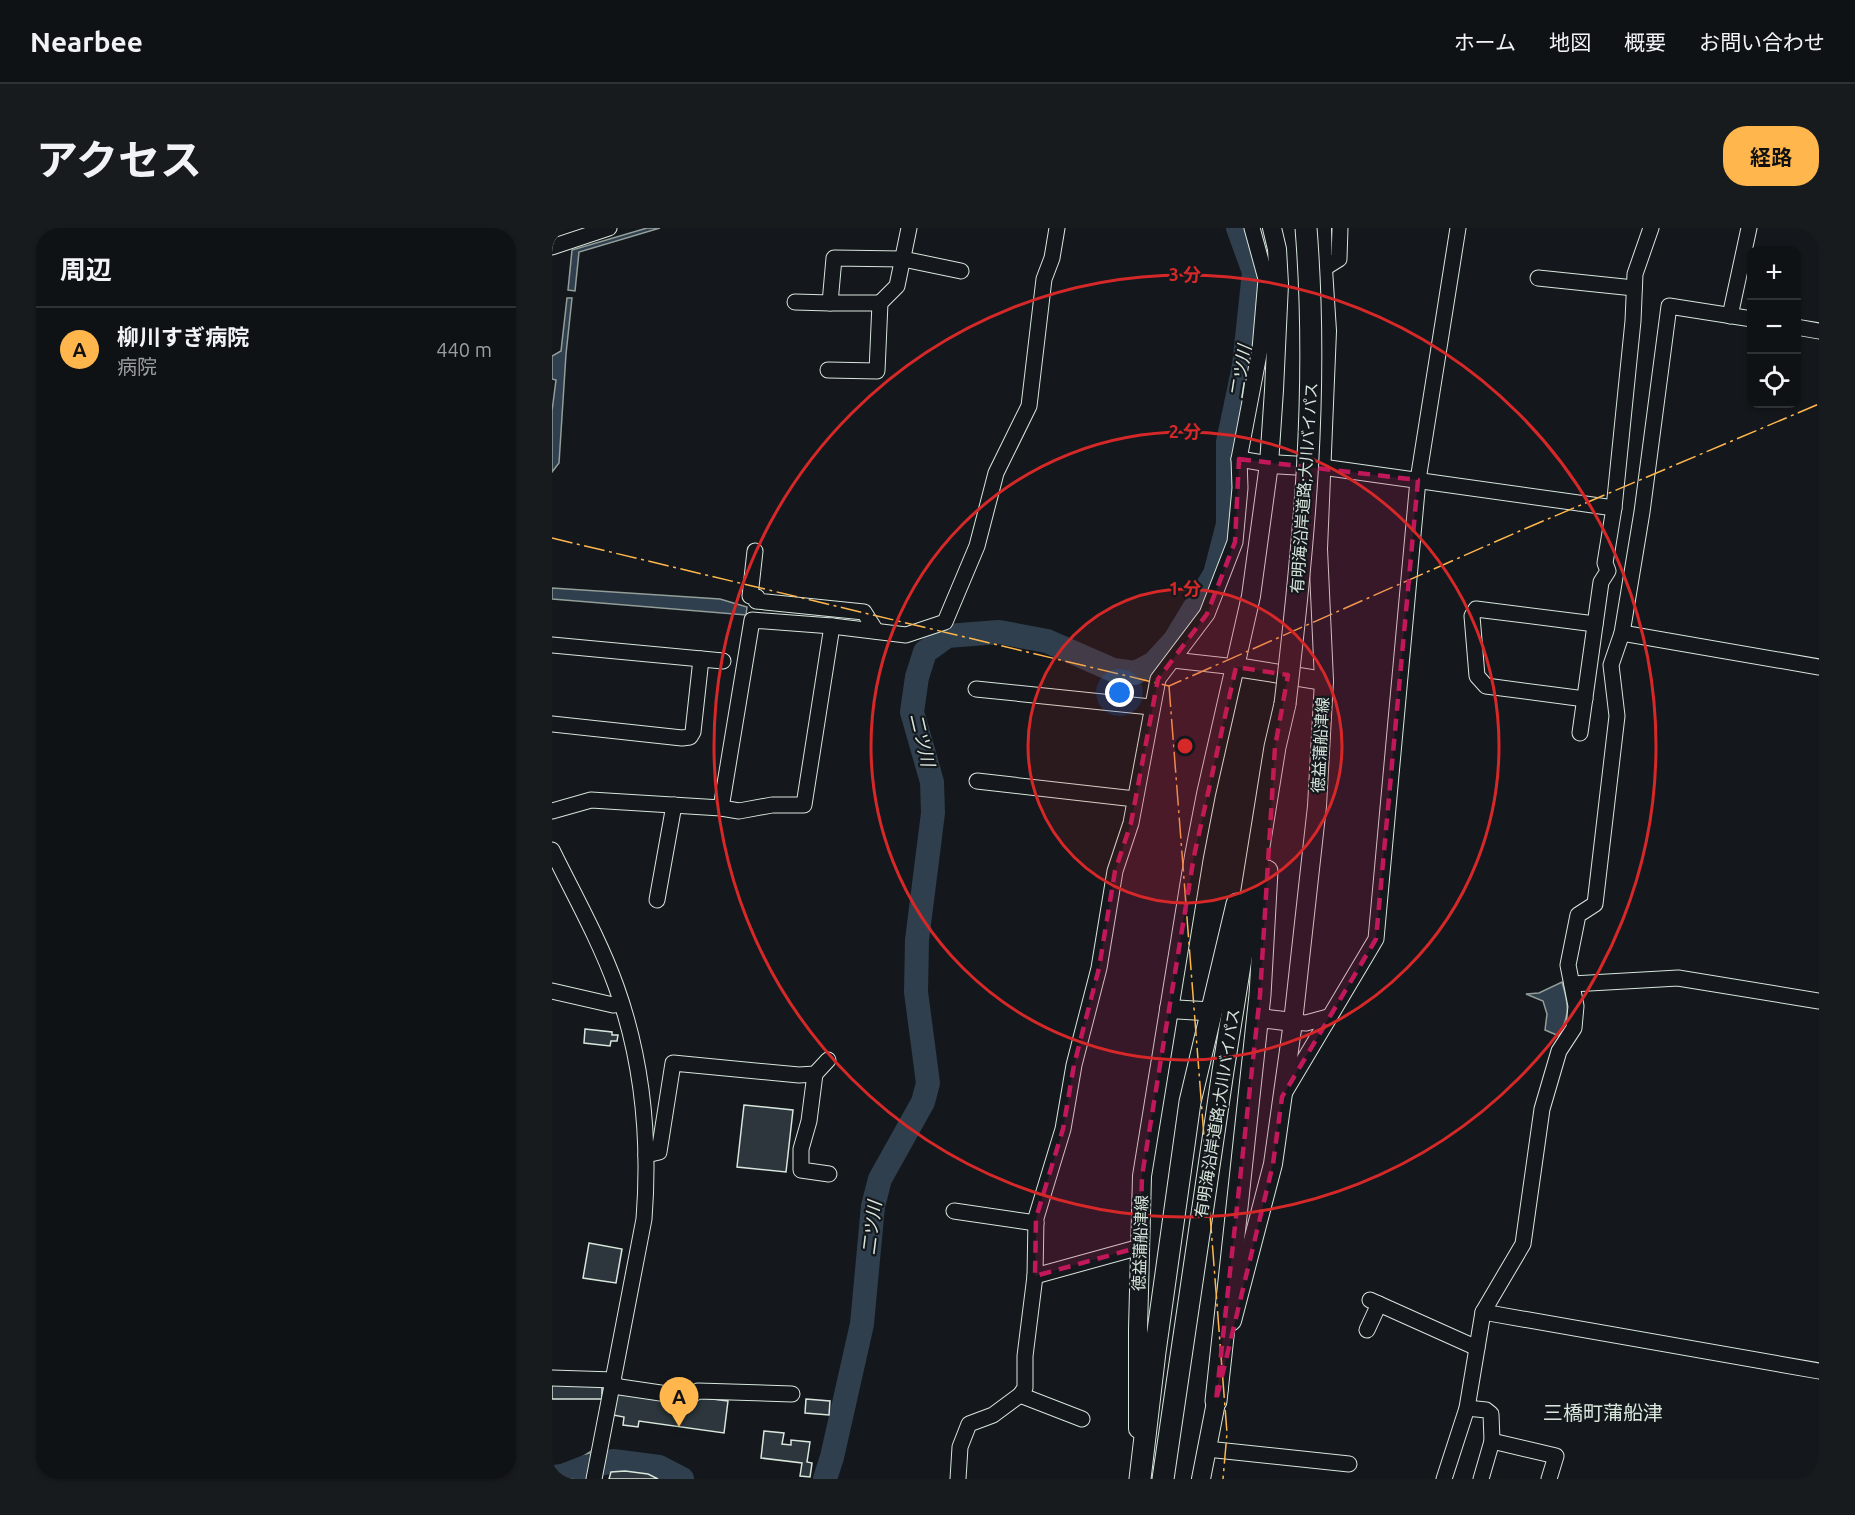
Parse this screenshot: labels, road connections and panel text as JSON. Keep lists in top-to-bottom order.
{
  "streets": {
    "highway": ["有明海沿岸道路;大川バイパス"],
    "main road": ["徳益蒲船津線"]
  },
  "districts": ["三橋町蒲船津"],
  "water": ["二ツ川"],
  "page": {
    "header": "Nearbee",
    "nav": [
      "ホーム",
      "地図",
      "概要",
      "お問い合わせ"
    ],
    "title": "アクセス",
    "buttons": "経路",
    "heading": "周辺",
    "map_buttons": ["+", "−"],
    "list": [
      {
        "mark": "A",
        "name": "柳川すぎ病院",
        "note": "病院",
        "value": "440 m"
      }
    ],
    "pins": "A"
  },
  "rings": ["3 分", "2 分", "1 分"]
}
